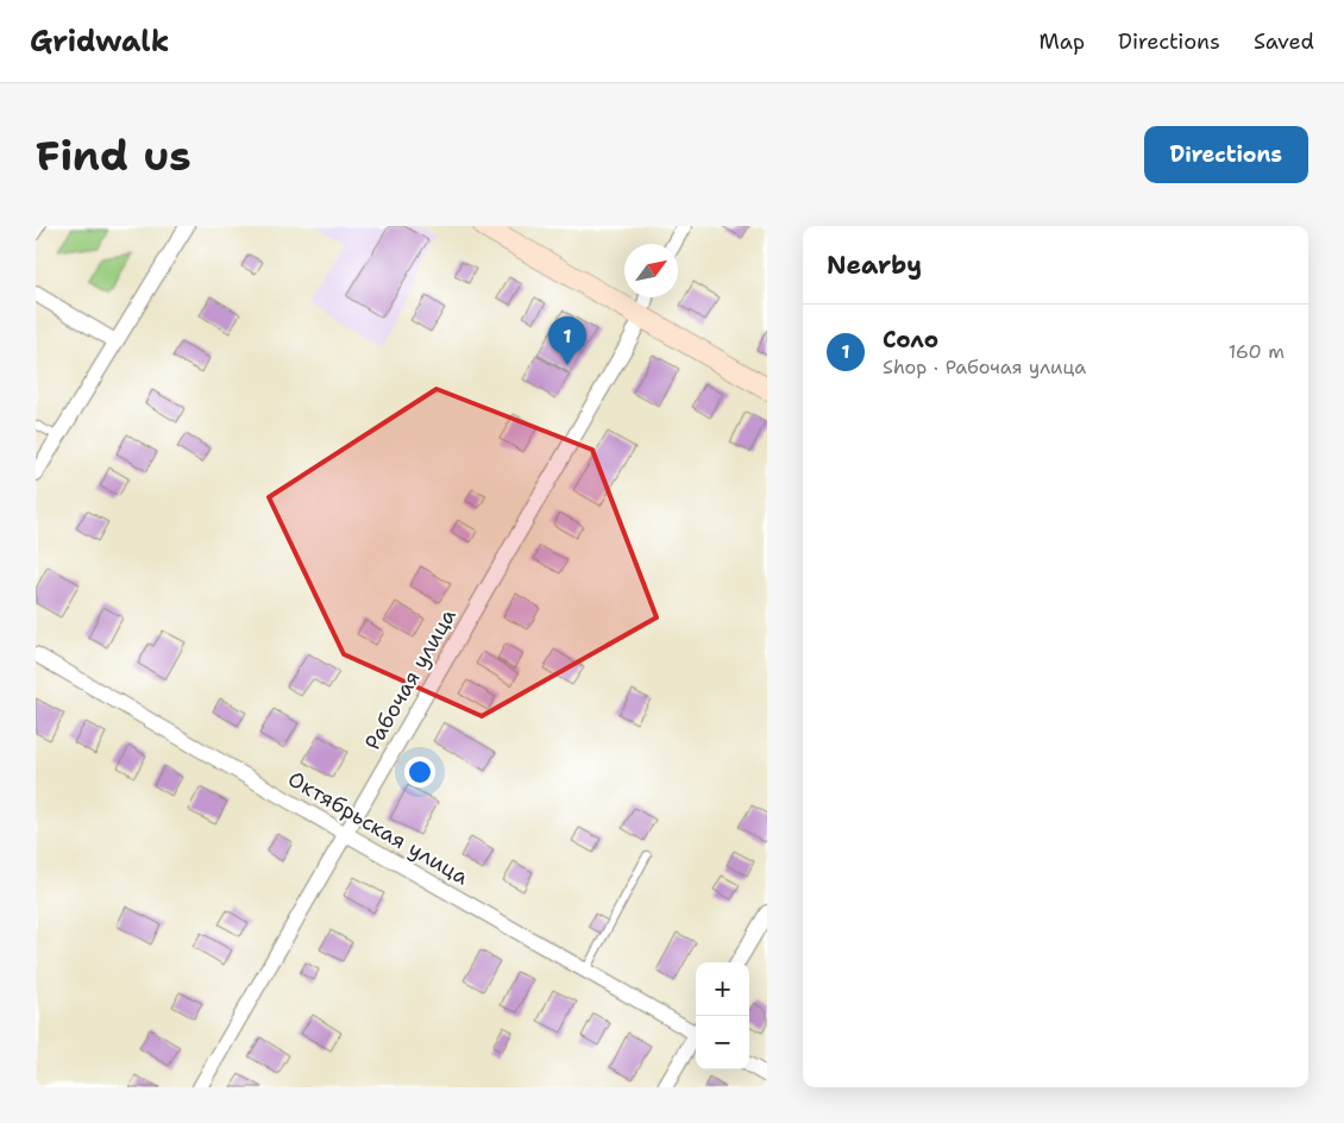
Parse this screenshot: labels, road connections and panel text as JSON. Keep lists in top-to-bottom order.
{
  "streets": {
    "street": ["Рабочая улица", "Октябрьская улица"]
  },
  "crossings": [
    ["Рабочая улица", "Октябрьская улица"]
  ],
  "north": "top right",
  "page": {
    "header": "Gridwalk",
    "nav": ["Map", "Directions", "Saved"],
    "buttons": "Directions",
    "title": "Find us",
    "heading": "Nearby",
    "list": [
      {
        "mark": "1",
        "name": "Соло",
        "note": "Shop · Рабочая улица",
        "value": "160 m"
      }
    ],
    "pins": "1",
    "map_buttons": ["+", "−"]
  }
}
